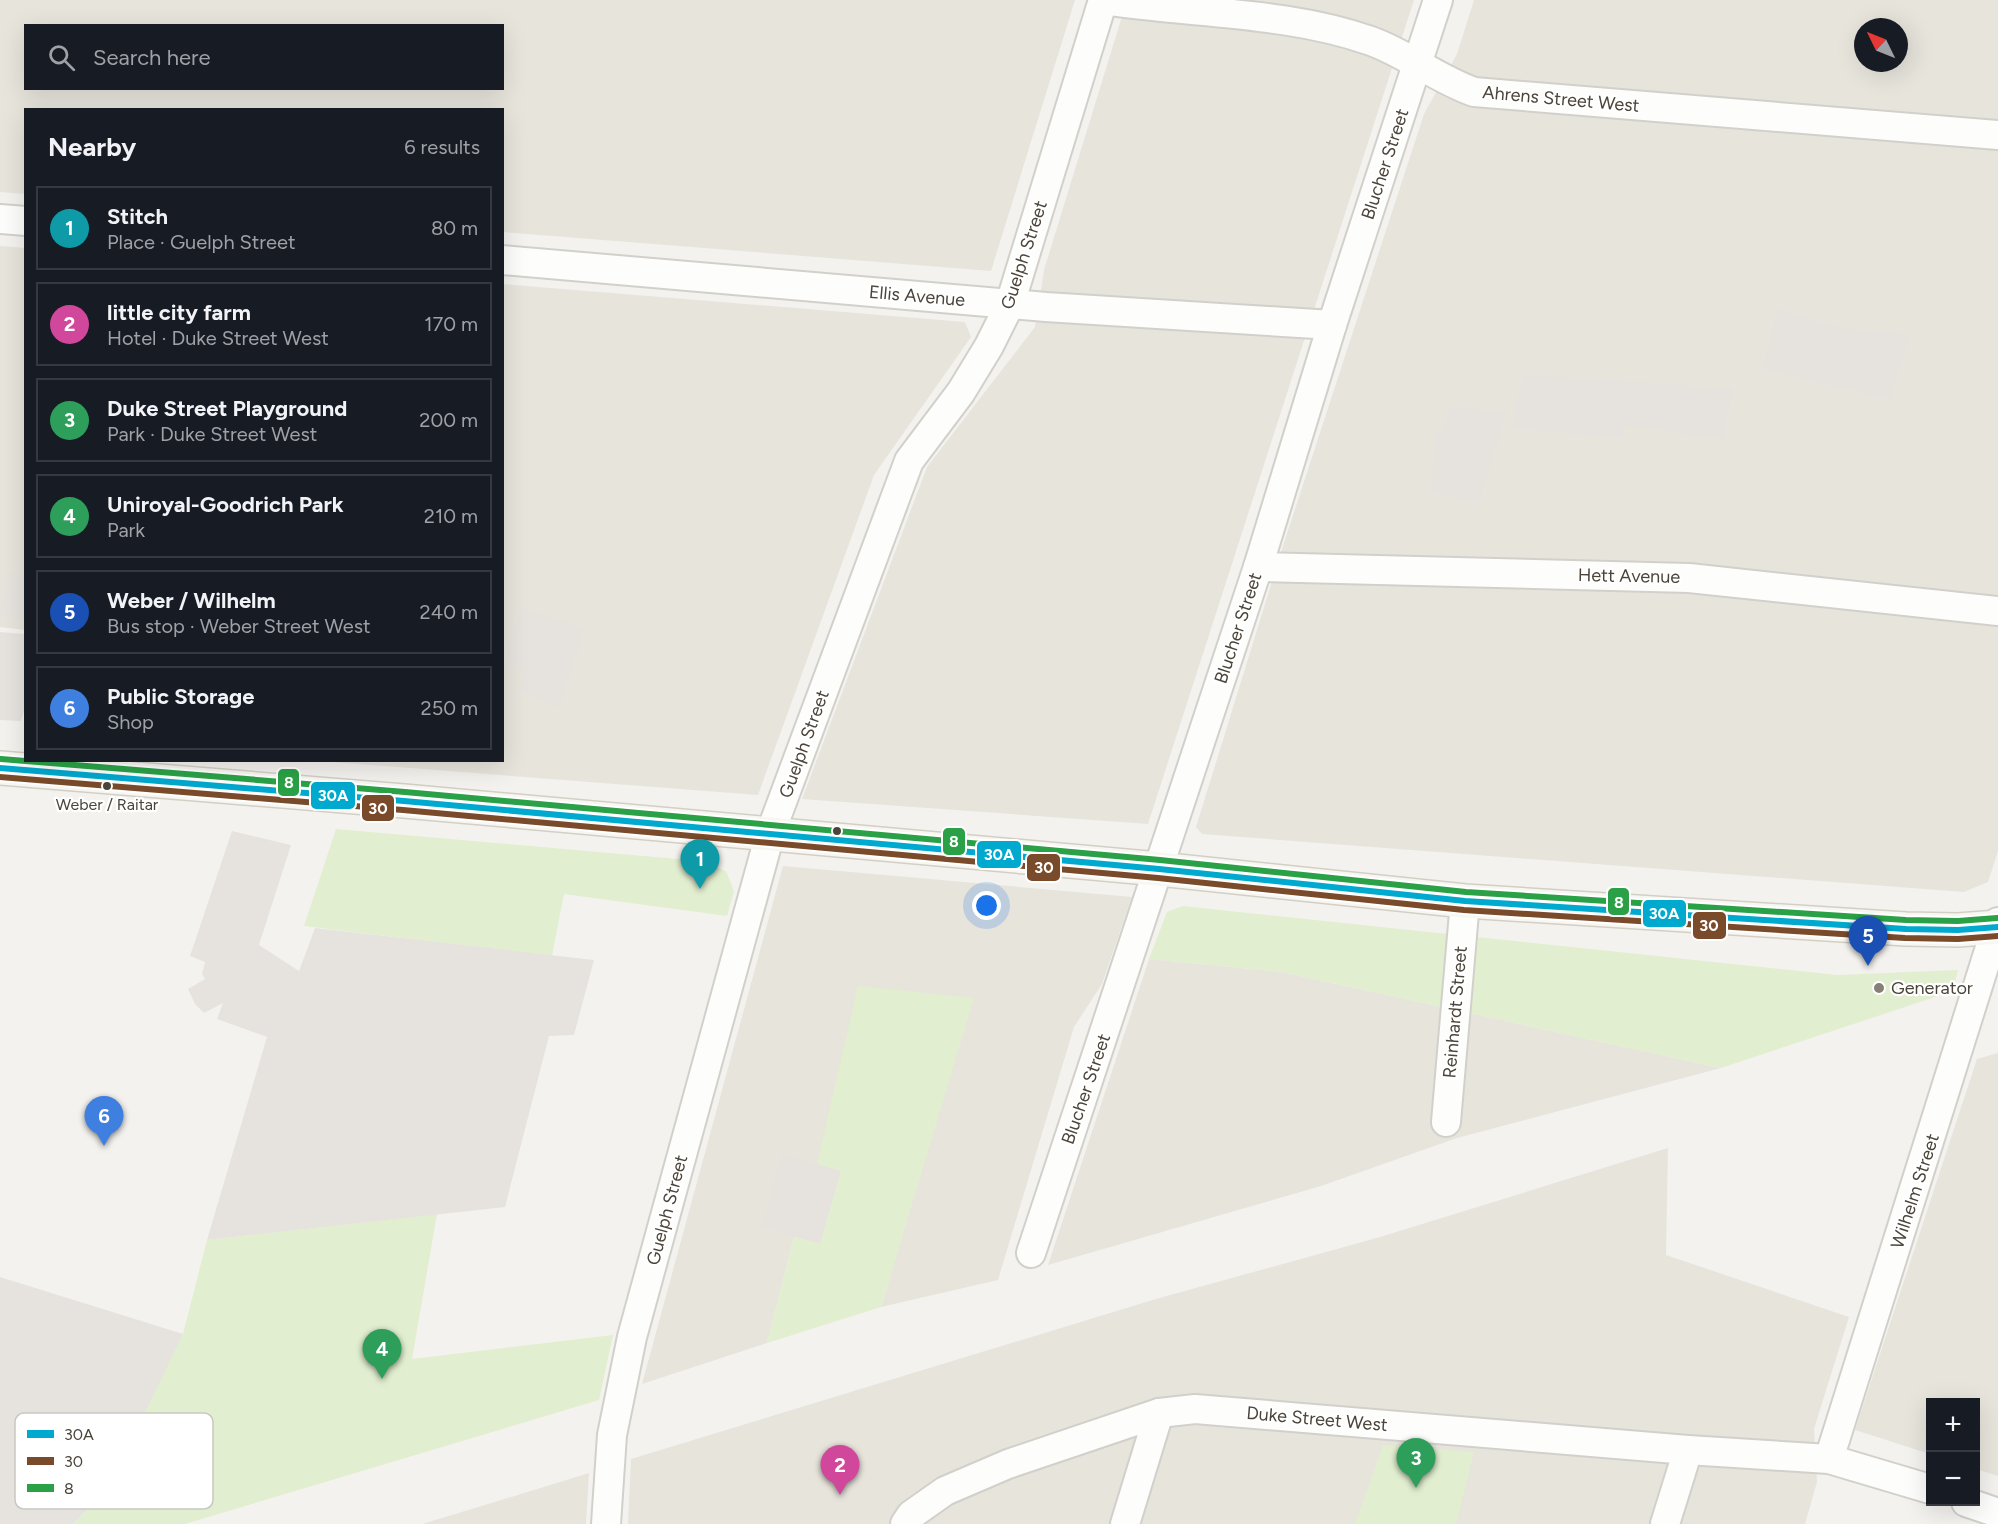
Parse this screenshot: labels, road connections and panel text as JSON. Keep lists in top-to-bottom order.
{
  "streets": {
    "street": [
      "Ahrens Street West",
      "Blucher Street",
      "Guelph Street",
      "Ellis Avenue",
      "Hett Avenue",
      "Reinhardt Street",
      "Wilhelm Street",
      "Duke Street West"
    ]
  },
  "crossings": [
    ["Ahrens Street West", "Blucher Street"],
    ["Ahrens Street West", "Guelph Street"],
    ["Blucher Street", "Ellis Avenue"],
    ["Blucher Street", "Hett Avenue"],
    ["Guelph Street", "Ellis Avenue"],
    ["Wilhelm Street", "Duke Street West"]
  ],
  "places": ["Weber / Raitar", "Generator"],
  "lines": ["transit line 8", "transit line 30A", "transit line 30"],
  "legend": ["30A", "30", "8"],
  "north": "top left",
  "page": {
    "search": "Search here",
    "heading": ["Nearby", "6 results"],
    "list": [
      {
        "mark": "1",
        "name": "Stitch",
        "note": "Place · Guelph Street",
        "value": "80 m"
      },
      {
        "mark": "2",
        "name": "little city farm",
        "note": "Hotel · Duke Street West",
        "value": "170 m"
      },
      {
        "mark": "3",
        "name": "Duke Street Playground",
        "note": "Park · Duke Street West",
        "value": "200 m"
      },
      {
        "mark": "4",
        "name": "Uniroyal-Goodrich Park",
        "note": "Park",
        "value": "210 m"
      },
      {
        "mark": "5",
        "name": "Weber / Wilhelm",
        "note": "Bus stop · Weber Street West",
        "value": "240 m"
      },
      {
        "mark": "6",
        "name": "Public Storage",
        "note": "Shop",
        "value": "250 m"
      }
    ],
    "pins": [
      "1",
      "5",
      "6",
      "4",
      "3",
      "2"
    ],
    "map_buttons": ["+", "−"]
  }
}
